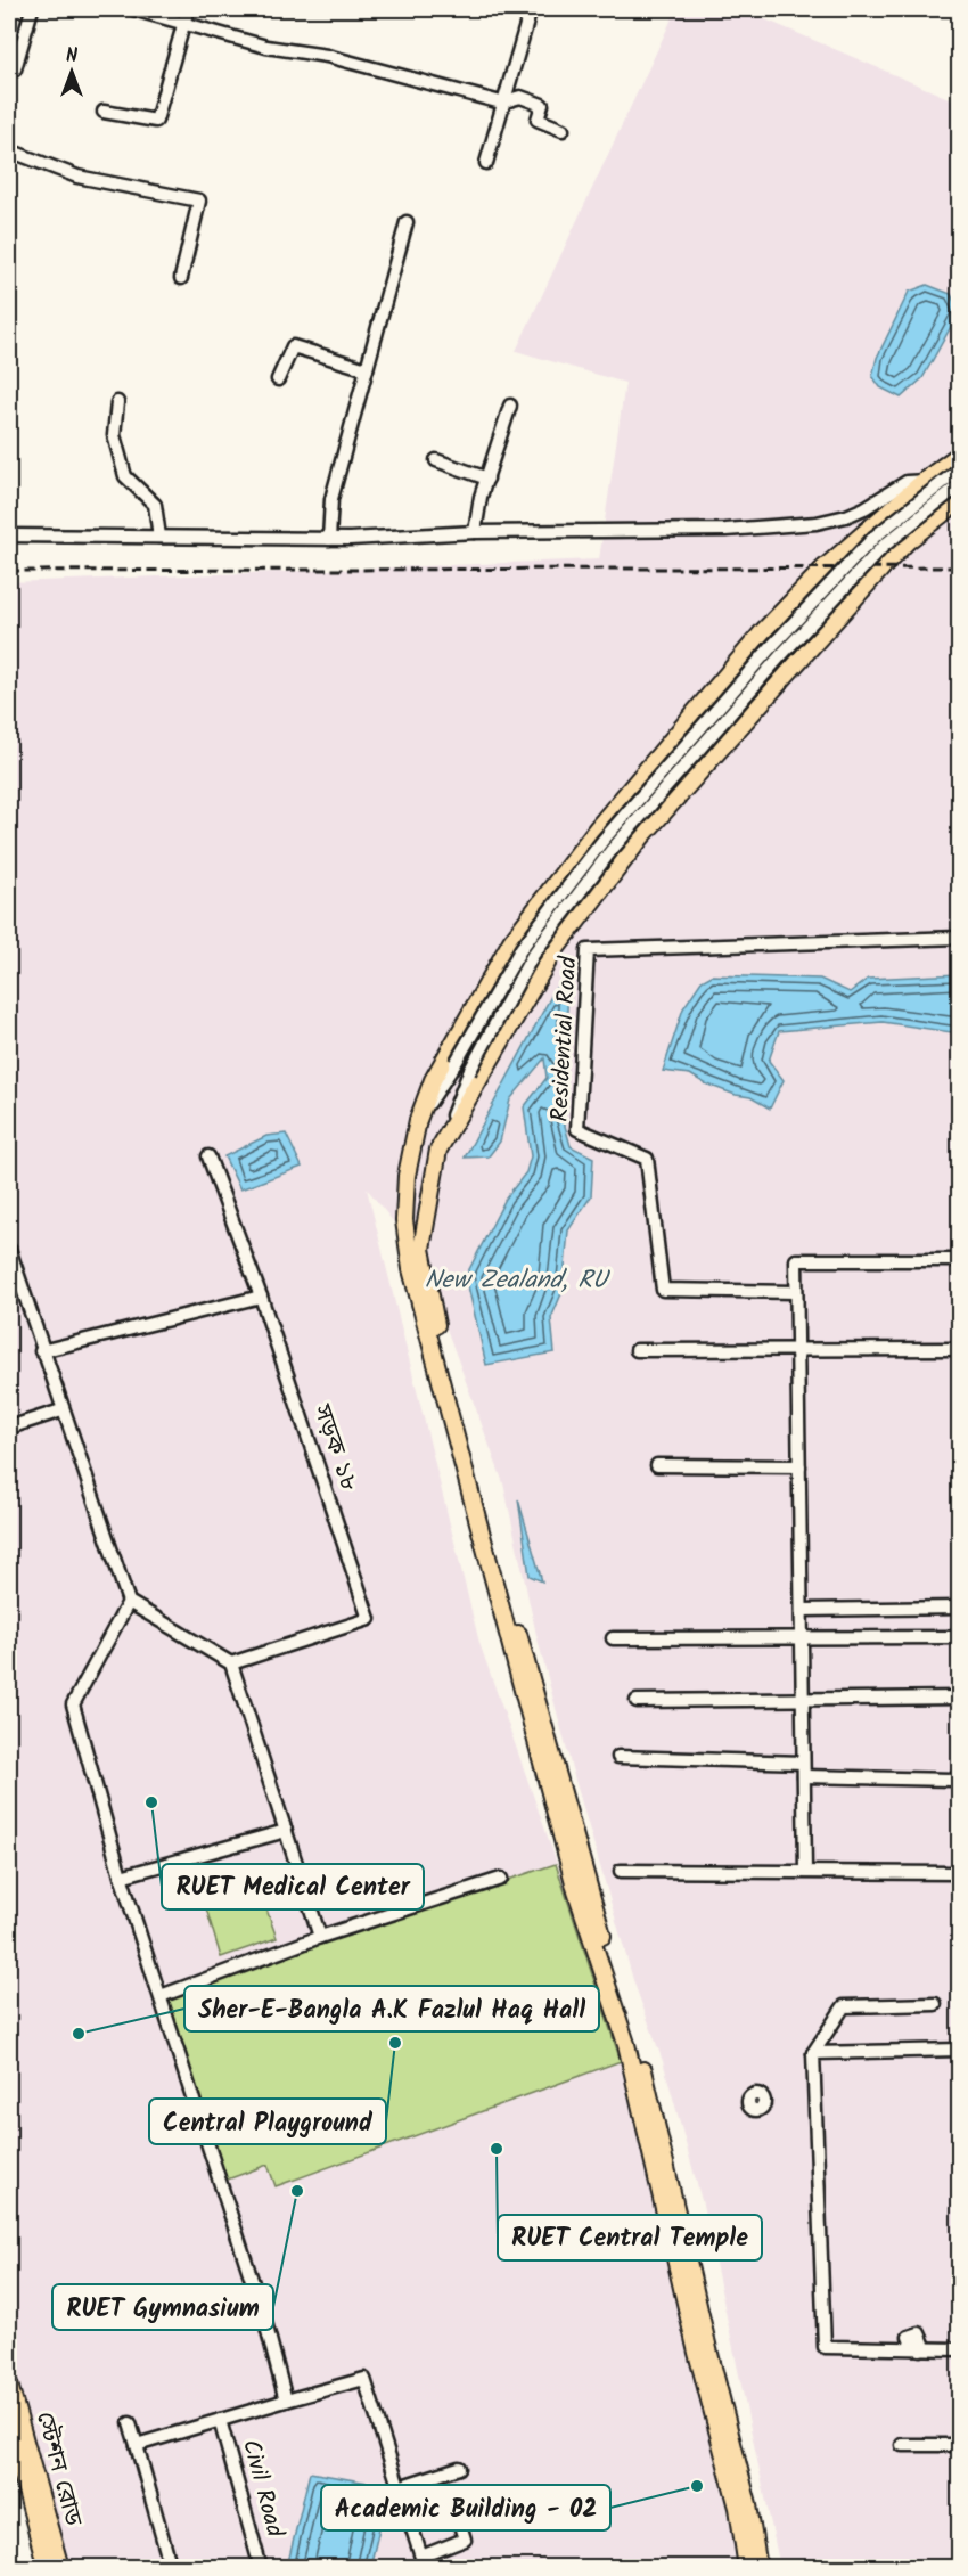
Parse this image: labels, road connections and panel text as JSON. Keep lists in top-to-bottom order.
{
  "streets": {
    "main road": ["স্টেশন রোড"],
    "street": ["Residential Road", "সড়ক ১৮", "Civil Road"]
  },
  "water": ["New Zealand, RU"],
  "places": [
    "RUET Medical Center",
    "Sher-E-Bangla A.K Fazlul Haq Hall",
    "Central Playground",
    "RUET Central Temple",
    "RUET Gymnasium",
    "Academic Building - 02"
  ],
  "north": "top"
}
